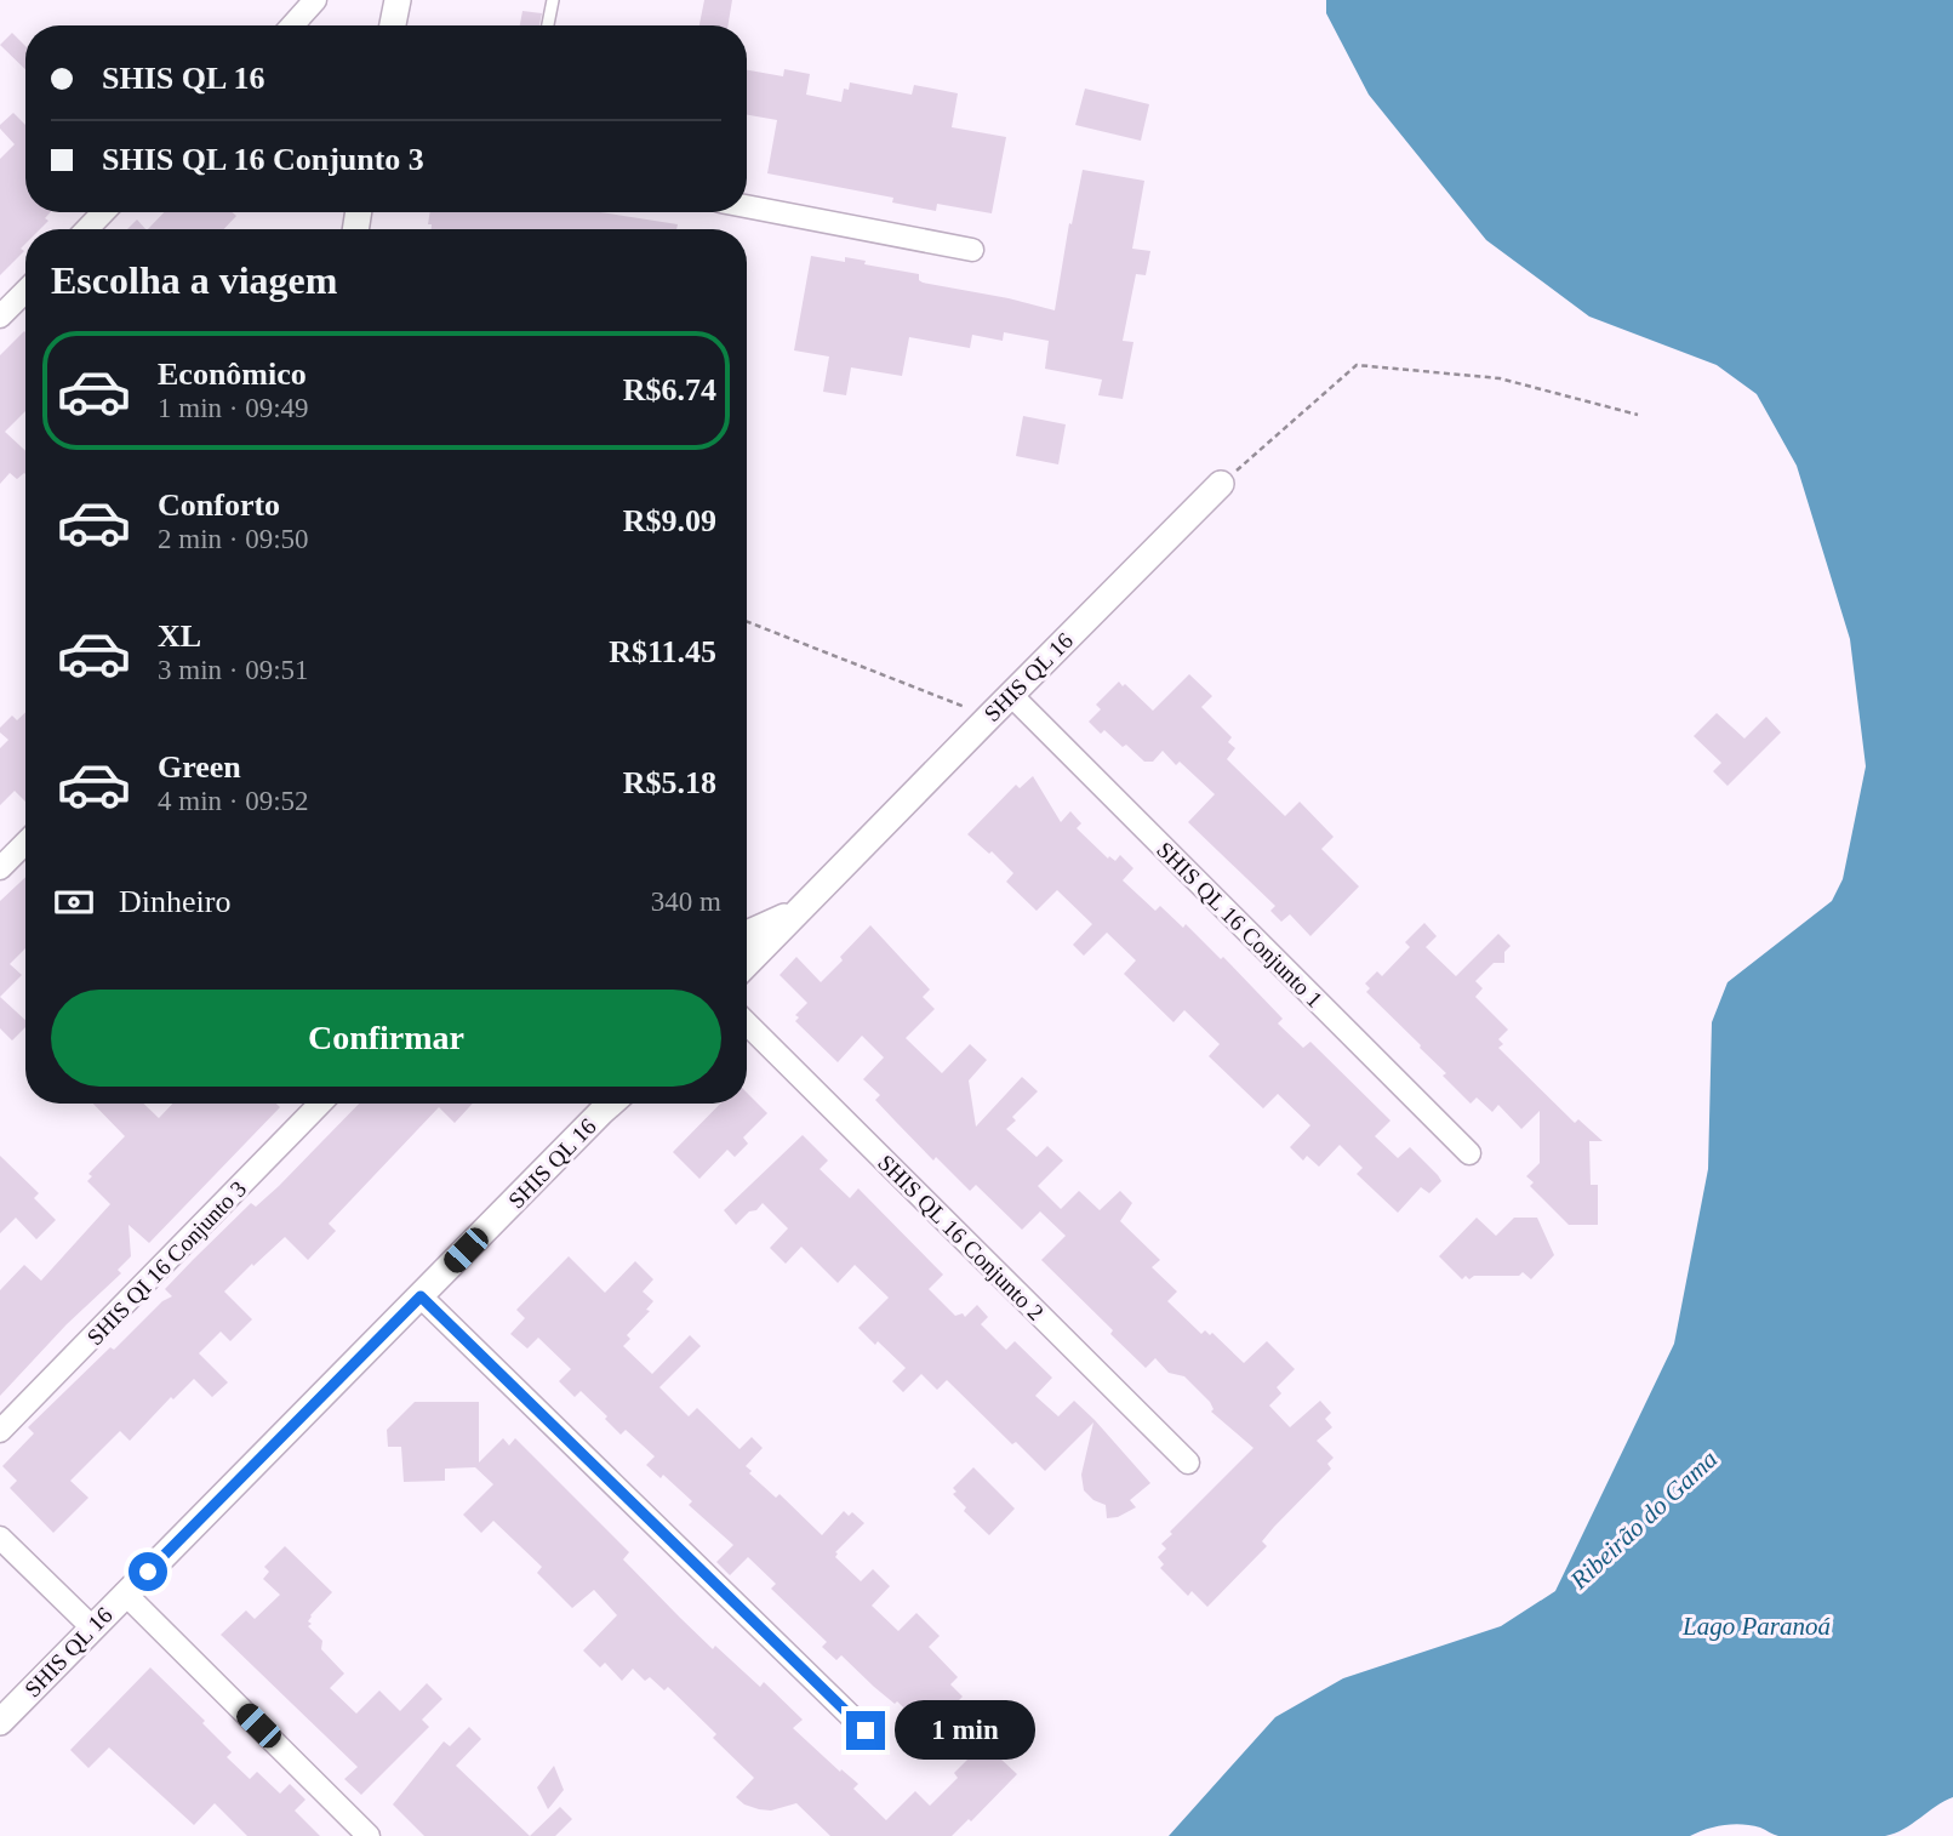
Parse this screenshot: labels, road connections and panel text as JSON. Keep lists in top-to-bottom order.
{
  "streets": {
    "street": [
      "SHIS QL 16",
      "SHIS QL 16 Conjunto 1",
      "SHIS QL 16 Conjunto 2",
      "SHIS QI 16 Conjunto 3"
    ]
  },
  "crossings": [
    ["SHIS QL 16", "SHIS QL 16 Conjunto 1"]
  ],
  "water": ["Ribeirão do Gama", "Lago Paranoá"],
  "page": {
    "banner": ["SHIS QL 16", "SHIS QL 16 Conjunto 3"],
    "heading": "Escolha a viagem",
    "list": [
      {
        "name": "Econômico",
        "note": "1 min · 09:49",
        "value": "R$6.74"
      },
      {
        "name": "Conforto",
        "note": "2 min · 09:50",
        "value": "R$9.09"
      },
      {
        "name": "XL",
        "note": "3 min · 09:51",
        "value": "R$11.45"
      },
      {
        "name": "Green",
        "note": "4 min · 09:52",
        "value": "R$5.18"
      }
    ],
    "pay": ["Dinheiro", "340 m"],
    "buttons": "Confirmar",
    "bubble": "1 min"
  }
}
